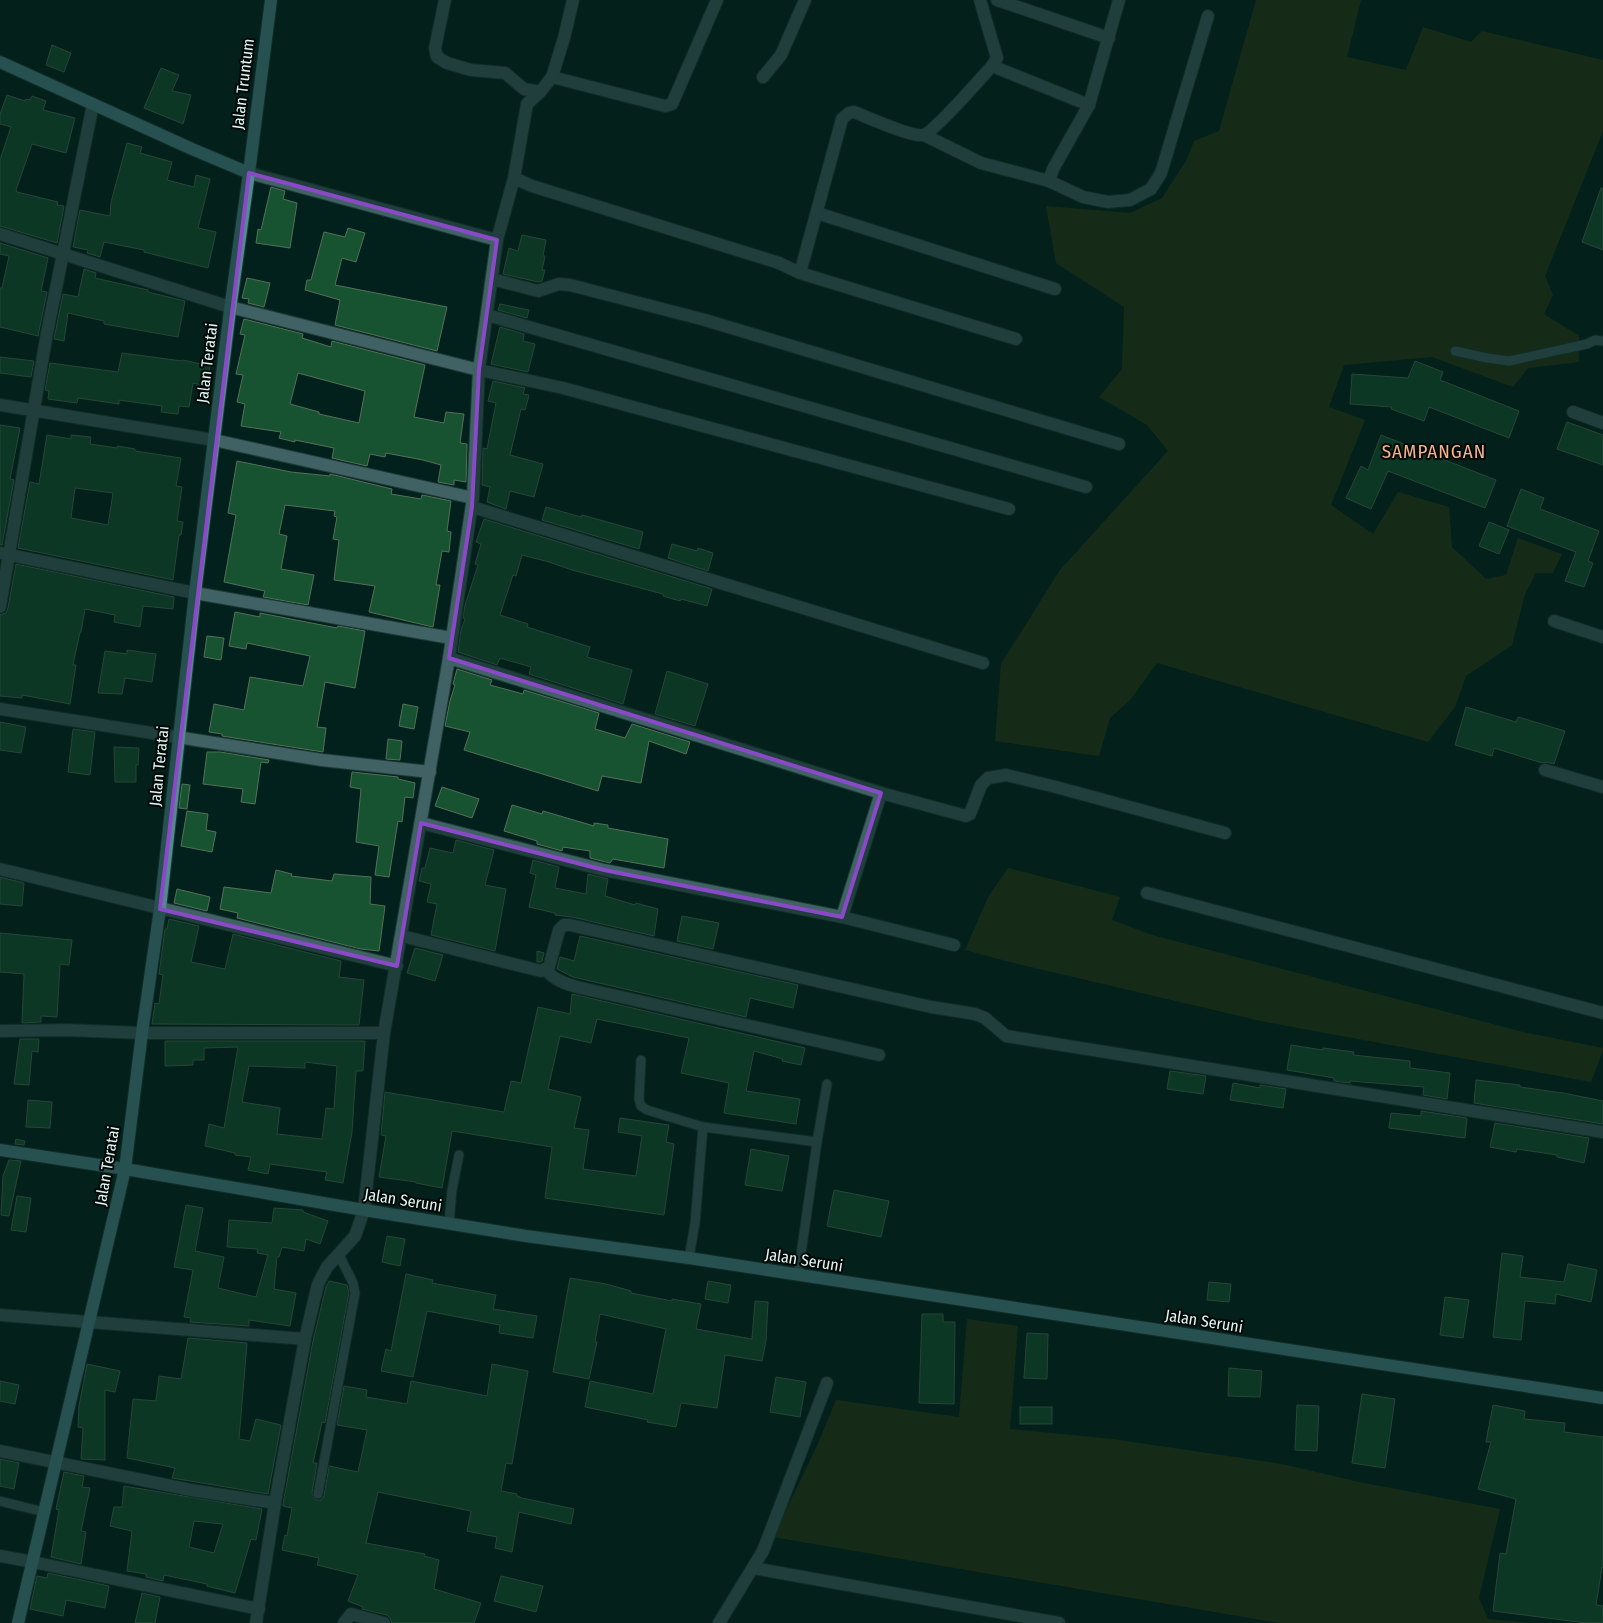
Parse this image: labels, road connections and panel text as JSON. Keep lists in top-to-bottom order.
{
  "streets": {
    "street": ["Jalan Truntum", "Jalan Teratai", "Jalan Seruni"]
  },
  "crossings": [
    ["Jalan Truntum", "Jalan Teratai"],
    ["Jalan Teratai", "Jalan Seruni"]
  ],
  "districts": ["SAMPANGAN"]
}
